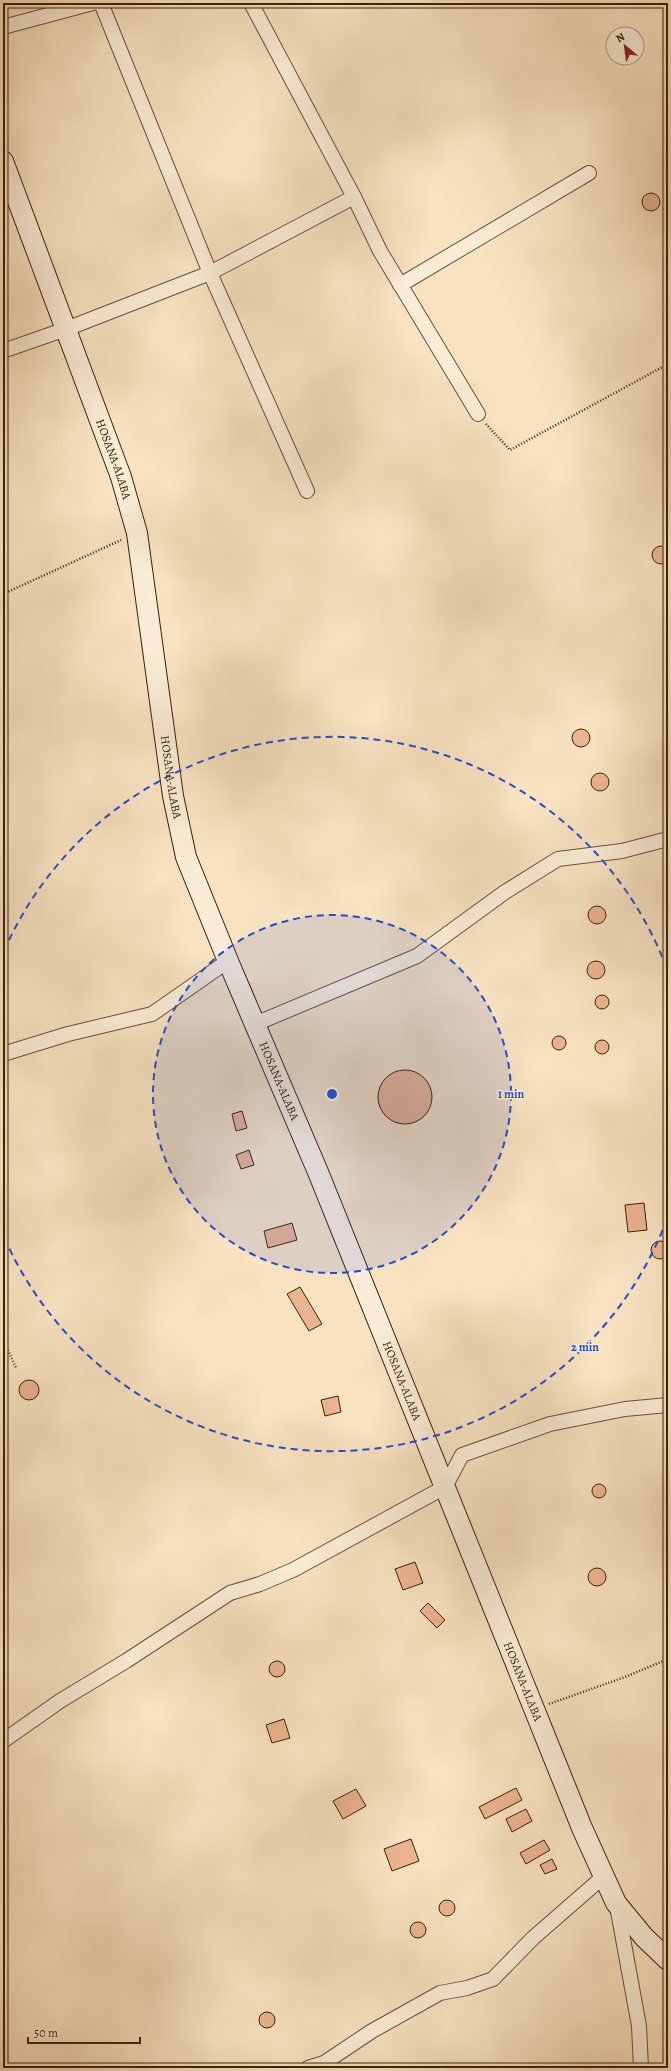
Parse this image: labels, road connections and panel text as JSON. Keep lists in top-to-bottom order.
{
  "streets": {
    "main road": ["HOSANA-ALABA"]
  },
  "scale_bar": "50 m",
  "north": "top left",
  "rings": ["1 min", "2 min"]
}
